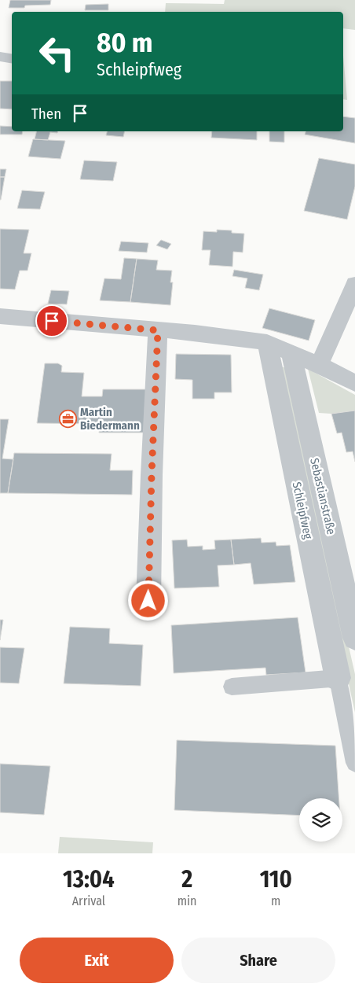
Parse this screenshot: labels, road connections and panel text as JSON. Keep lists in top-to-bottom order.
{
  "streets": {
    "street": ["Sebastianstraße", "Schleipfweg"]
  },
  "places": {
    "office": ["Martin Biedermann"]
  },
  "page": {
    "turn": ["80 m", "Schleipfweg"],
    "then": "Then",
    "eta": [
      "13:04",
      "Arrival",
      "2",
      "min",
      "110",
      "m"
    ],
    "buttons": ["Exit", "Share"]
  }
}
